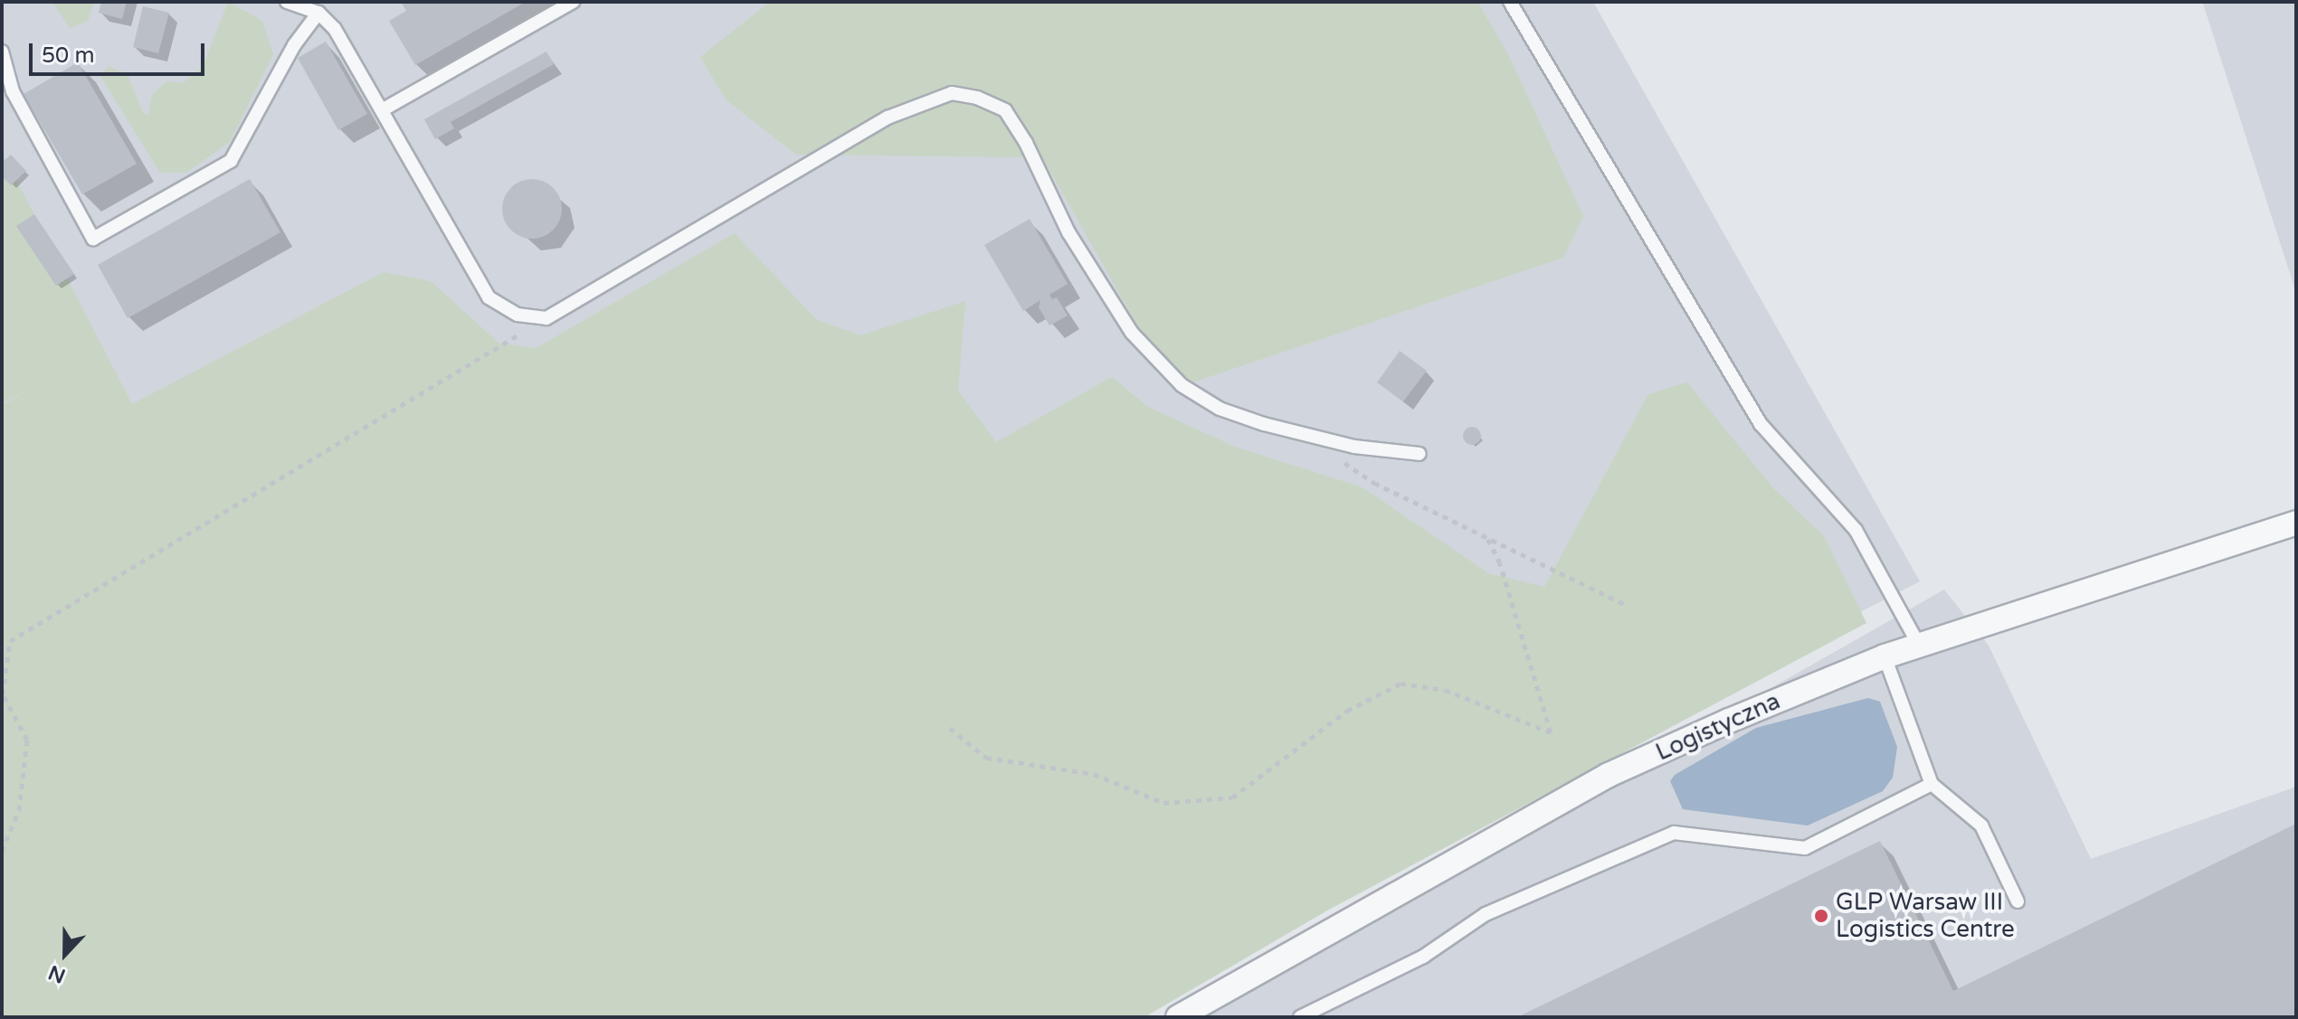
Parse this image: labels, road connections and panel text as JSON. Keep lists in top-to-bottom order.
{
  "streets": {
    "street": ["Logistyczna"]
  },
  "places": ["GLP Warsaw III Logistics Centre"],
  "scale_bar": "50 m",
  "north": "bottom"
}
